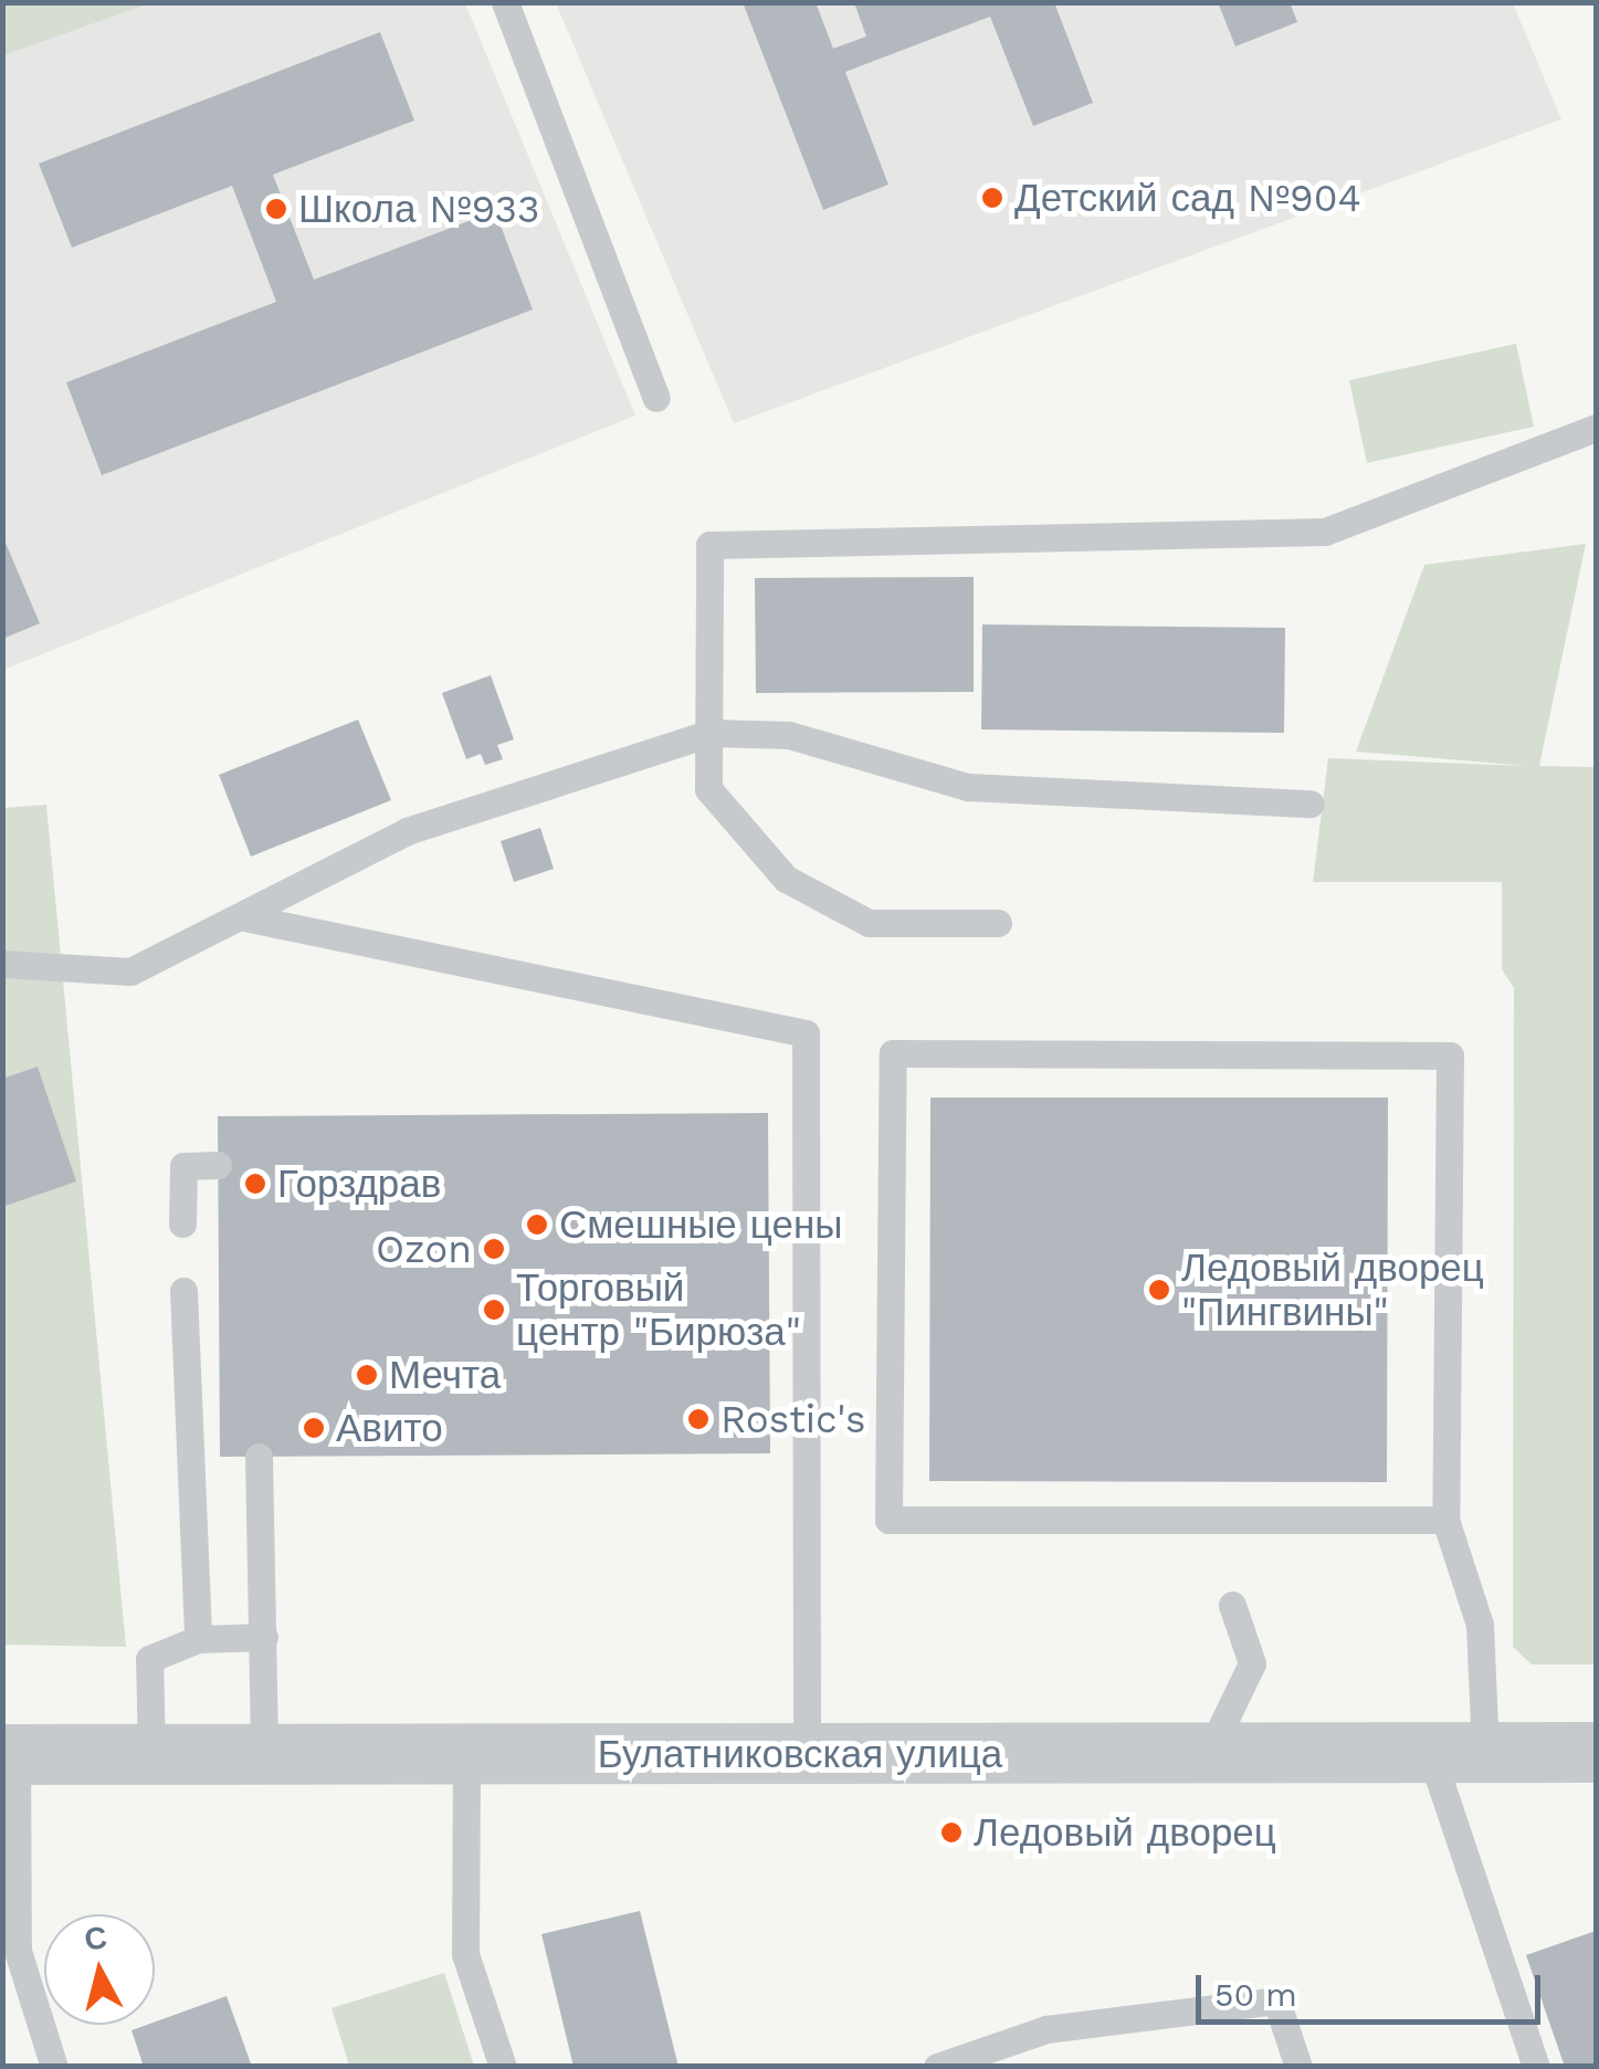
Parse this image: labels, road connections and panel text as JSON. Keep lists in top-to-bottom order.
{
  "streets": {
    "street": ["Булатниковская улица"]
  },
  "places": [
    "Детский сад №904",
    "Школа №933",
    "Горздрав",
    "Смешные цены",
    "Ozon",
    "Ледовый дворец \"Пингвины\"",
    "Торговый центр \"Бирюза\"",
    "Мечта",
    "Rostic's",
    "Авито",
    "Ледовый дворец"
  ],
  "scale_bar": "50 m",
  "north": "top"
}
